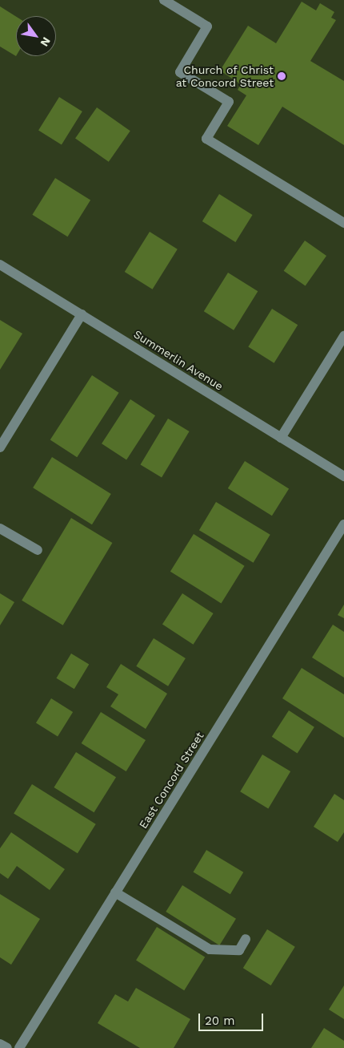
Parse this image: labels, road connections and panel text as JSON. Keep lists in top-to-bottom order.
{
  "streets": {
    "street": ["Summerlin Avenue", "East Concord Street"]
  },
  "places": ["Church of Christ at Concord Street"],
  "scale_bar": "20 m",
  "north": "bottom right"
}
